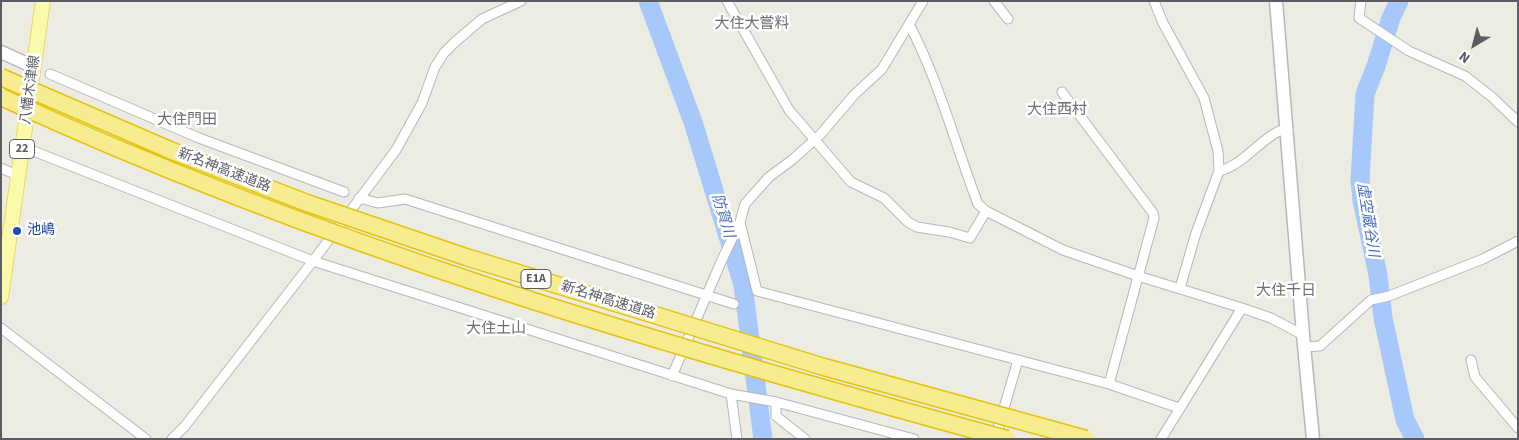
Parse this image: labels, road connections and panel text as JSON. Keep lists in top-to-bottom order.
{
  "streets": {
    "highway": ["新名神高速道路", "E1A"],
    "main road": ["八幡木津線", "22"]
  },
  "districts": [
    "大住大嘗料",
    "大住西村",
    "大住門田",
    "大住千日",
    "大住土山"
  ],
  "water": ["防賀川", "虚空蔵谷川"],
  "places": ["池嶋"],
  "north": "bottom left"
}
